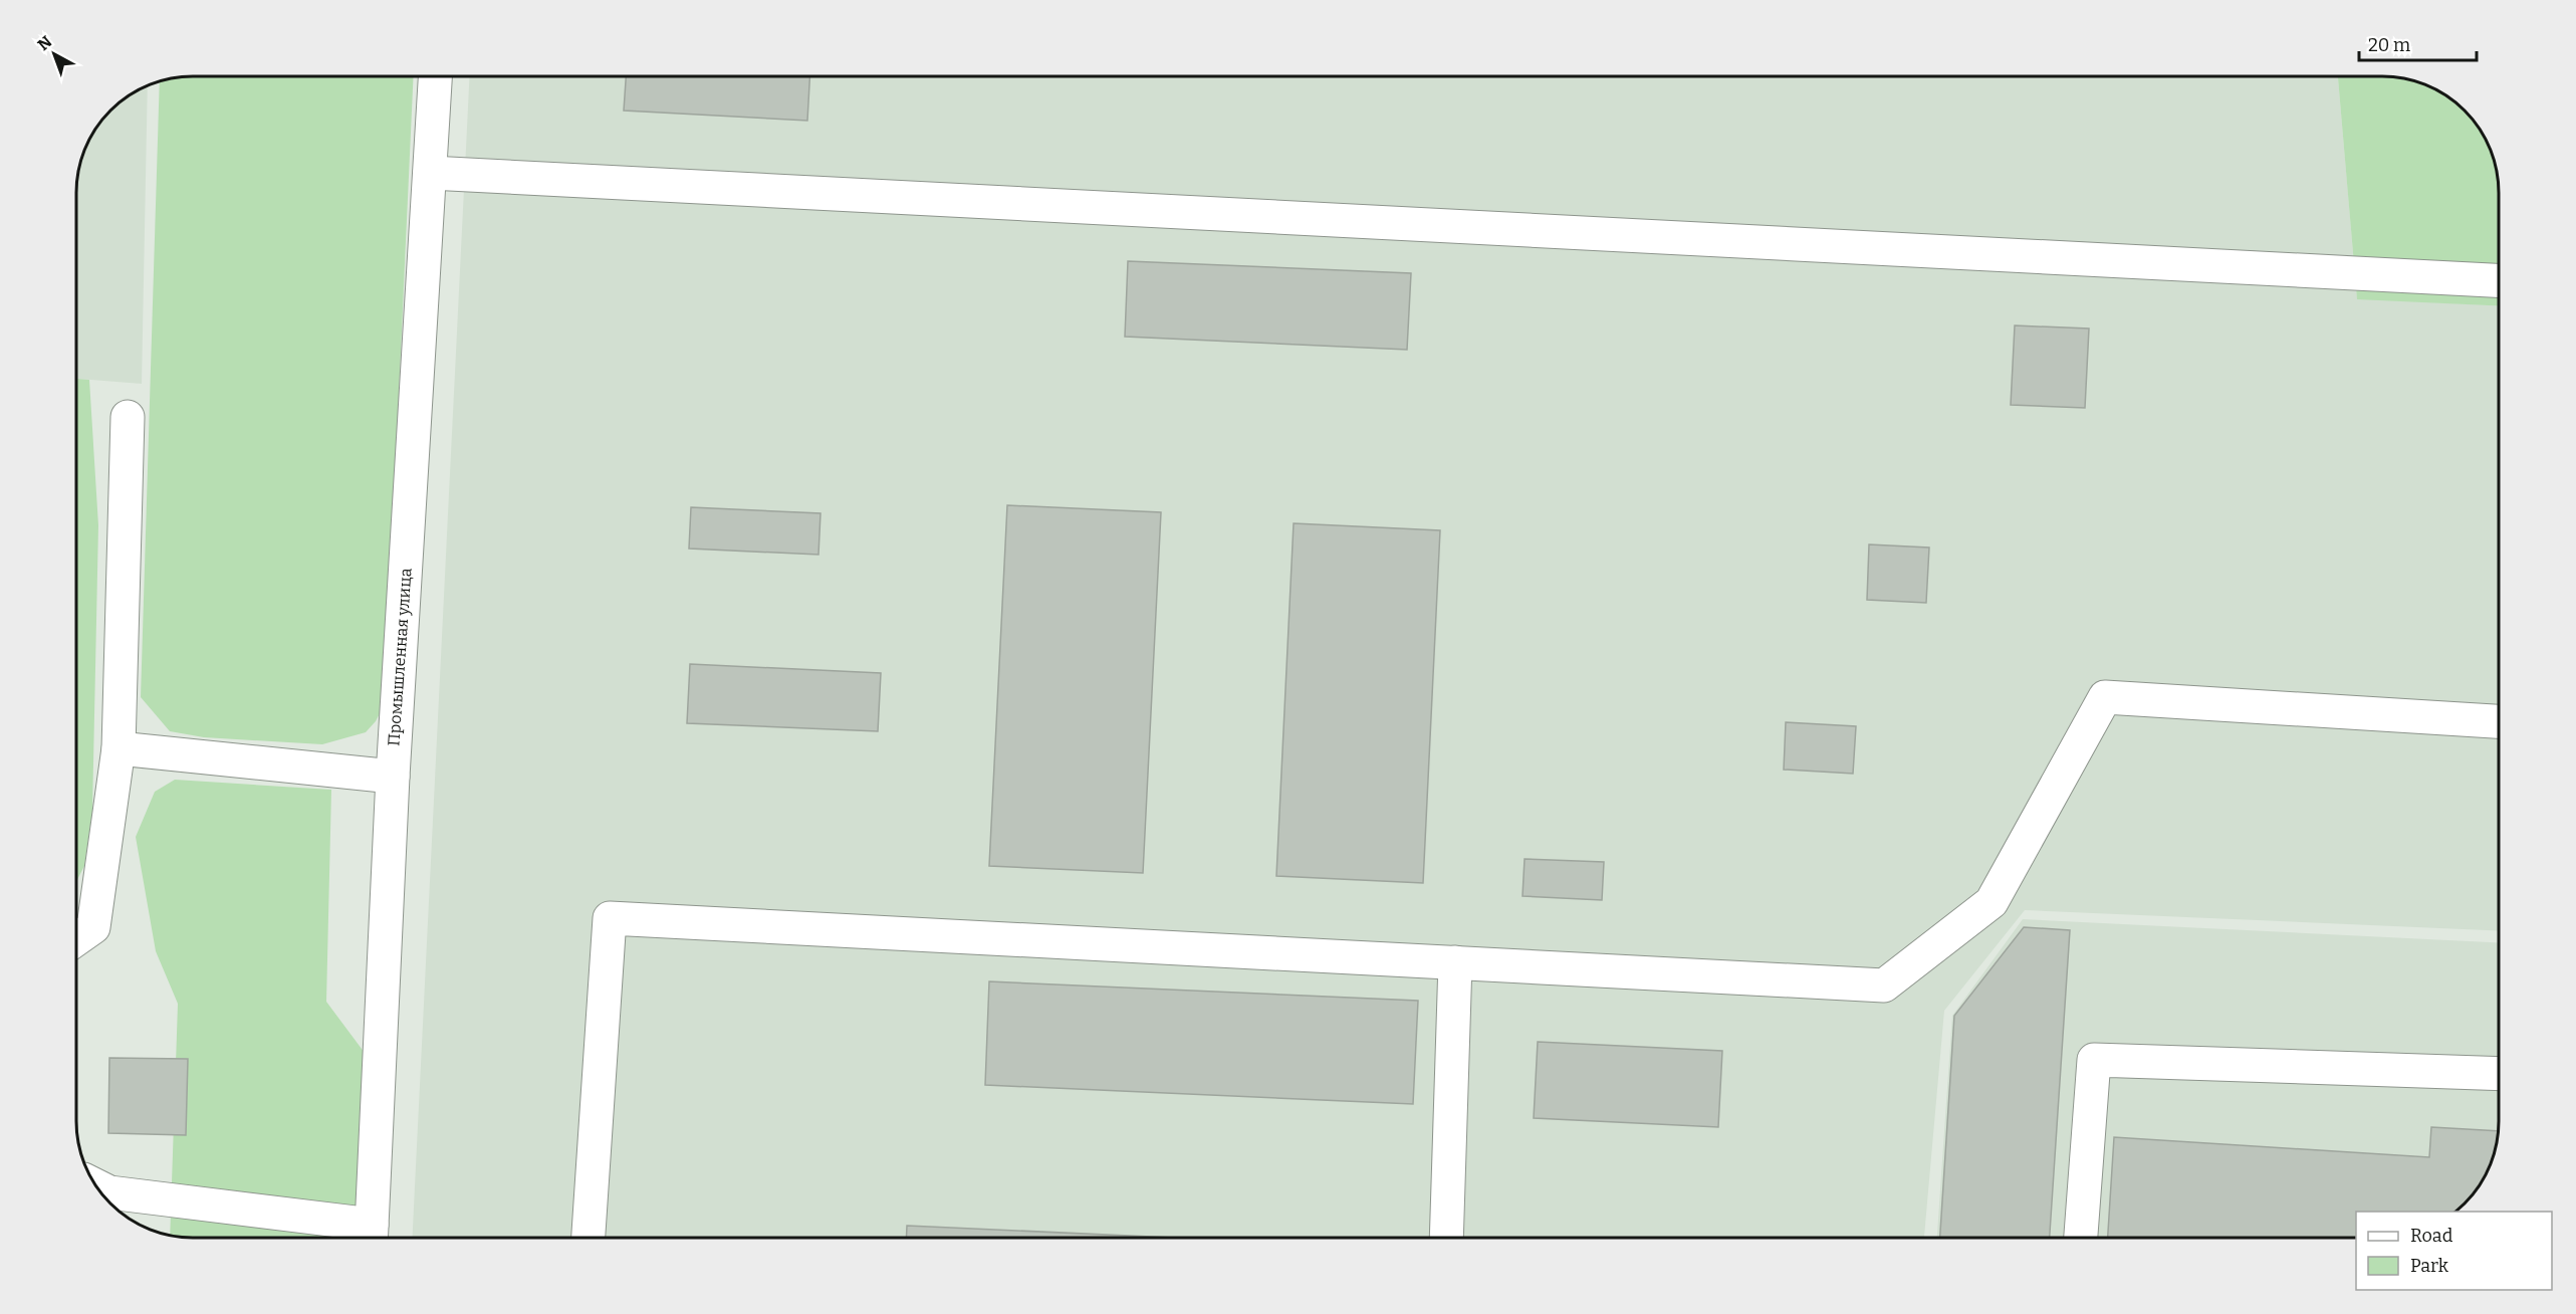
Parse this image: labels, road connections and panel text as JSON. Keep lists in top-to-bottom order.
{
  "streets": {
    "street": ["Промышленная улица"]
  },
  "legend": ["Road", "Park"],
  "scale_bar": "20 m",
  "north": "top left"
}
